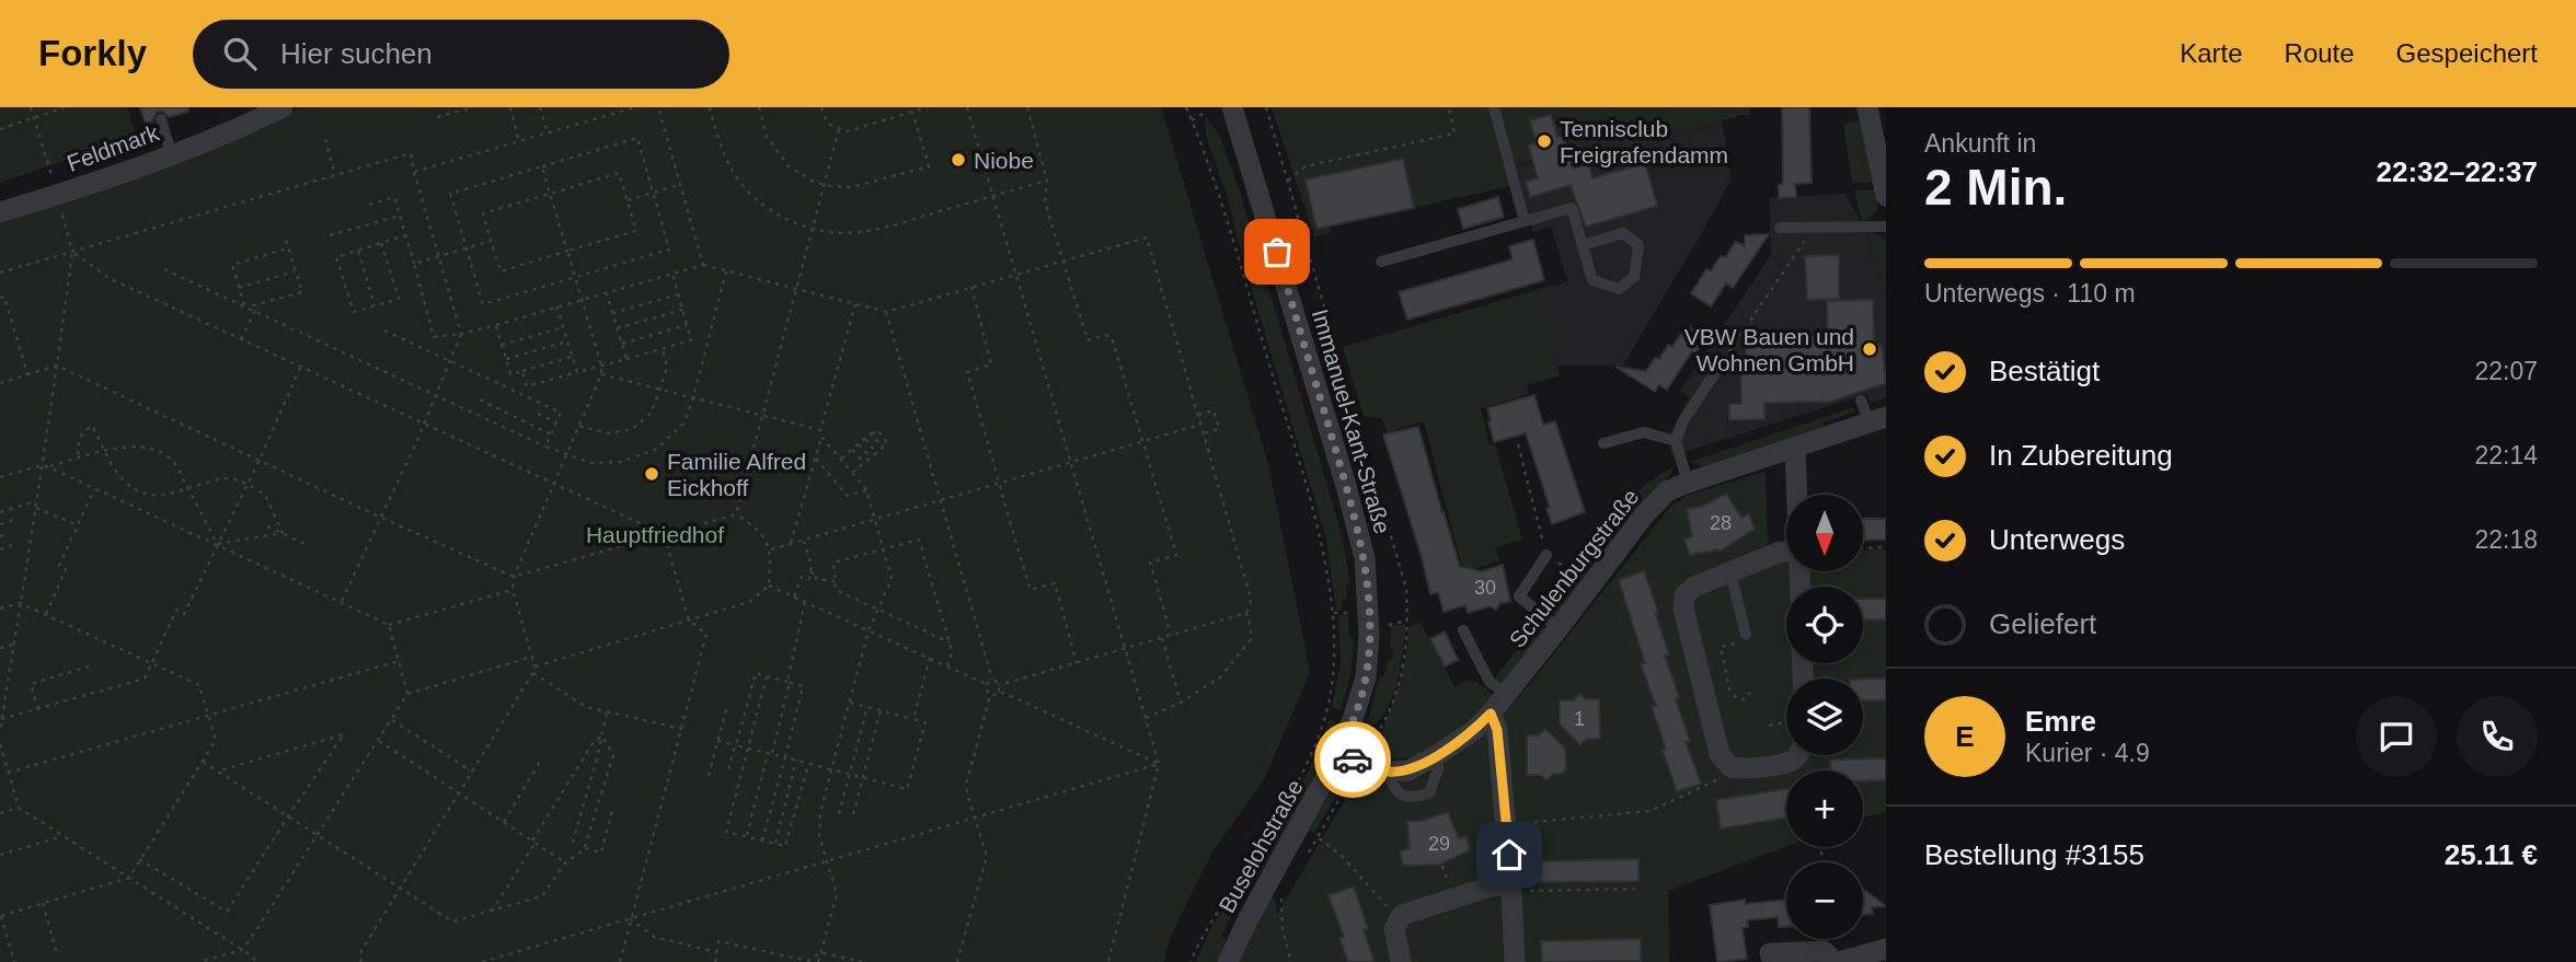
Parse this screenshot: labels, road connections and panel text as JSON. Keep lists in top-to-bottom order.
{
  "streets": {
    "street": [
      "Feldmark",
      "Immanuel-Kant-Straße",
      "Schulenburgstraße",
      "Buselohstraße"
    ]
  },
  "crossings": [
    ["Immanuel-Kant-Straße", "Buselohstraße"]
  ],
  "parks": ["Hauptfriedhof"],
  "places": [
    "Tennisclub Freigrafendamm",
    "Niobe",
    "VBW Bauen und Wohnen GmbH",
    "Familie Alfred Eickhoff"
  ],
  "house_numbers": [
    "28",
    "30",
    "1",
    "29"
  ],
  "north": "bottom",
  "page": {
    "header": "Forkly",
    "search": "Hier suchen",
    "nav": ["Karte", "Route", "Gespeichert"],
    "heading": ["2 Min.", "Ankunft in", "22:32–22:37"],
    "panel": [
      "Emre",
      "Kurier · 4.9",
      "Bestellung #3155",
      "25.11 €"
    ],
    "bar": "Unterwegs · 110 m",
    "list": [
      ["Bestätigt", "22:07"],
      ["In Zubereitung", "22:14"],
      ["Unterwegs", "22:18"],
      "Geliefert"
    ],
    "map_buttons": ["+", "−"],
    "round": "E"
  }
}
